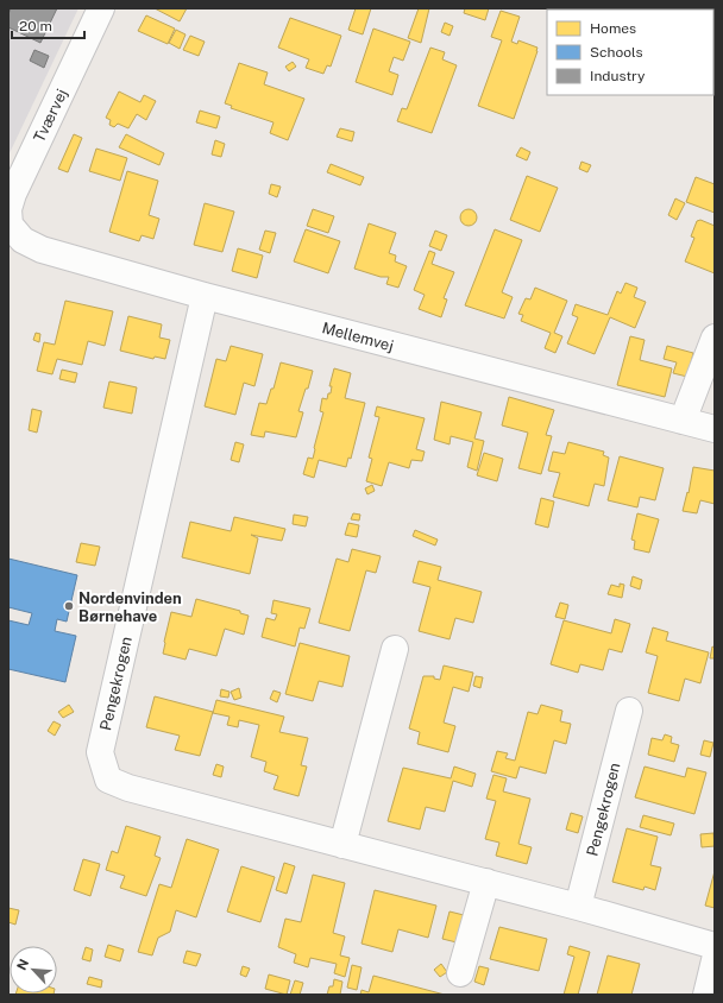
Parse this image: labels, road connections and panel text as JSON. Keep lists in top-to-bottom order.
{
  "streets": {
    "street": ["Tværvej", "Mellemvej", "Pengekrogen"]
  },
  "crossings": [
    ["Tværvej", "Mellemvej"],
    ["Mellemvej", "Pengekrogen"]
  ],
  "places": ["Nordenvinden Børnehave"],
  "legend": ["Homes", "Schools", "Industry"],
  "scale_bar": "20 m",
  "north": "top left"
}
